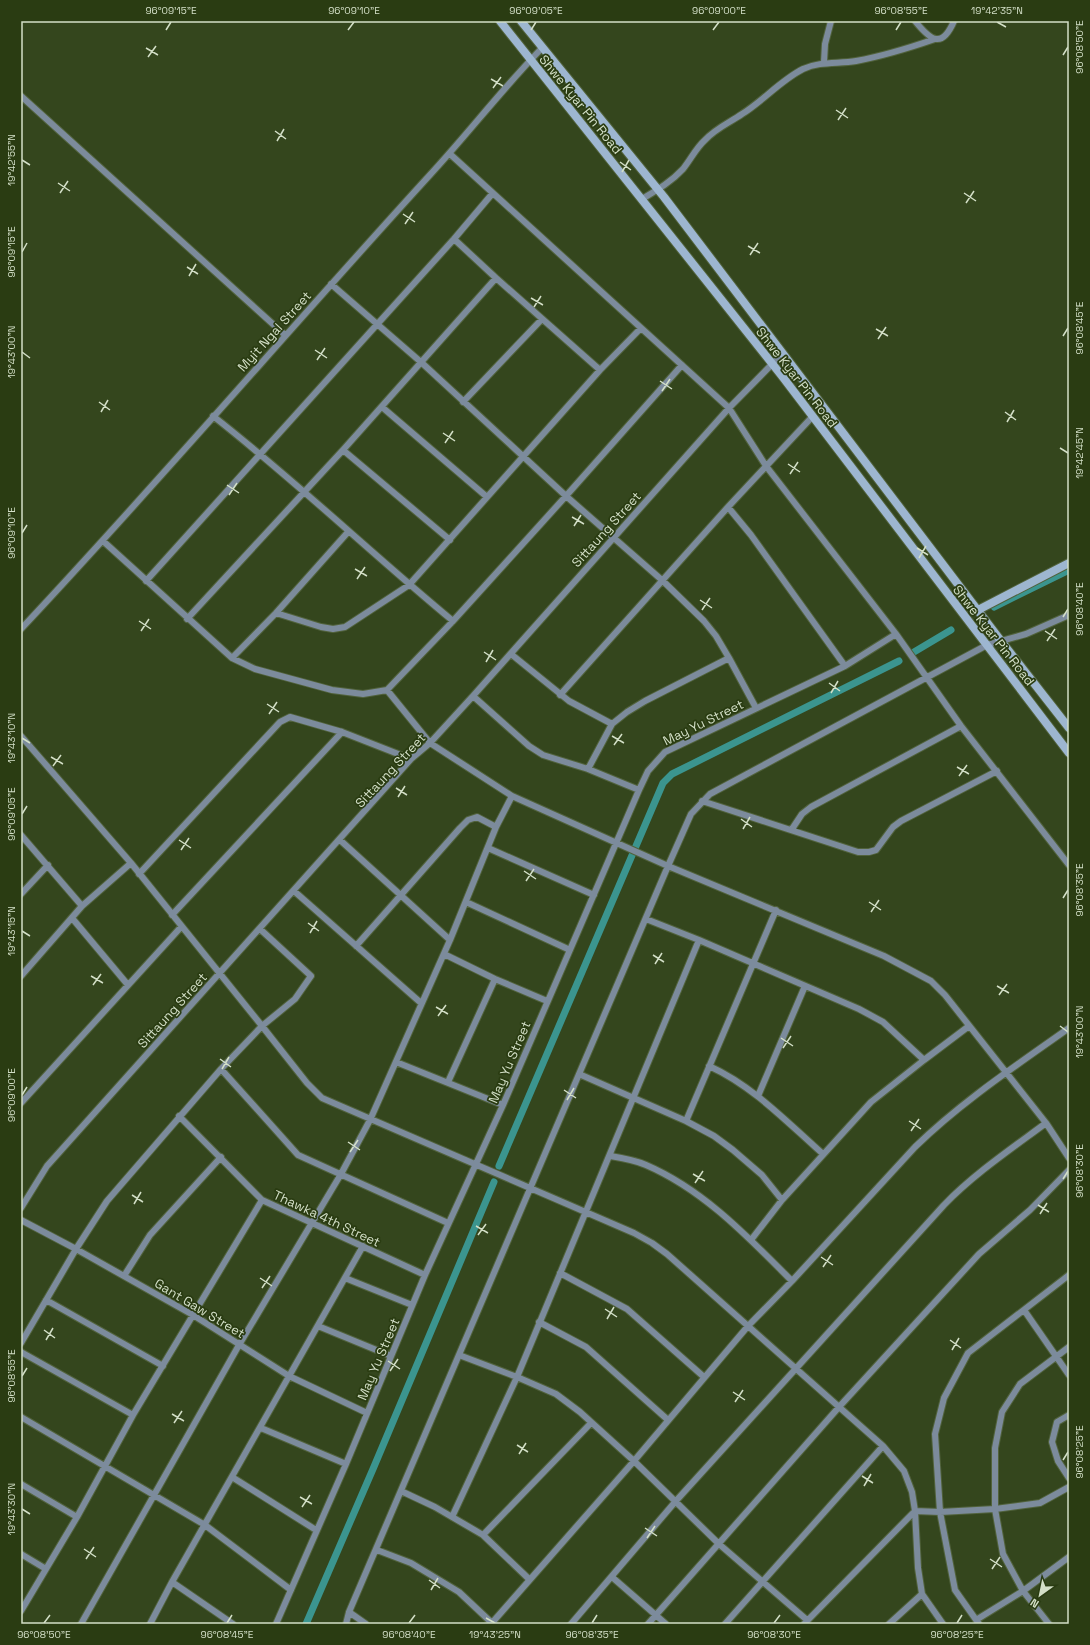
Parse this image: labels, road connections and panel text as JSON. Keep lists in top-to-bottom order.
{
  "streets": {
    "street": [
      "Shwe Kyar Pin Road",
      "Myit Ngal Street",
      "Sittaung Street",
      "May Yu Street",
      "Thawka 4th Street",
      "Gant Gaw Street"
    ]
  },
  "crossings": [
    ["Shwe Kyar Pin Road", "Myit Ngal Street"],
    ["Shwe Kyar Pin Road", "Sittaung Street"],
    ["May Yu Street", "Thawka 4th Street"],
    ["May Yu Street", "Gant Gaw Street"]
  ],
  "north": "bottom left",
  "coordinates": [
    "96°09'15\"E",
    "96°09'10\"E",
    "96°09'05\"E",
    "96°09'00\"E",
    "96°08'55\"E",
    "19°42'35\"N",
    "96°08'50\"E",
    "19°42'55\"N",
    "96°08'45\"E",
    "19°43'00\"N",
    "19°42'45\"N",
    "96°08'40\"E",
    "19°43'10\"N",
    "96°08'35\"E",
    "19°43'15\"N",
    "96°08'30\"E",
    "96°08'25\"E",
    "19°43'30\"N",
    "19°43'25\"N"
  ]
}
